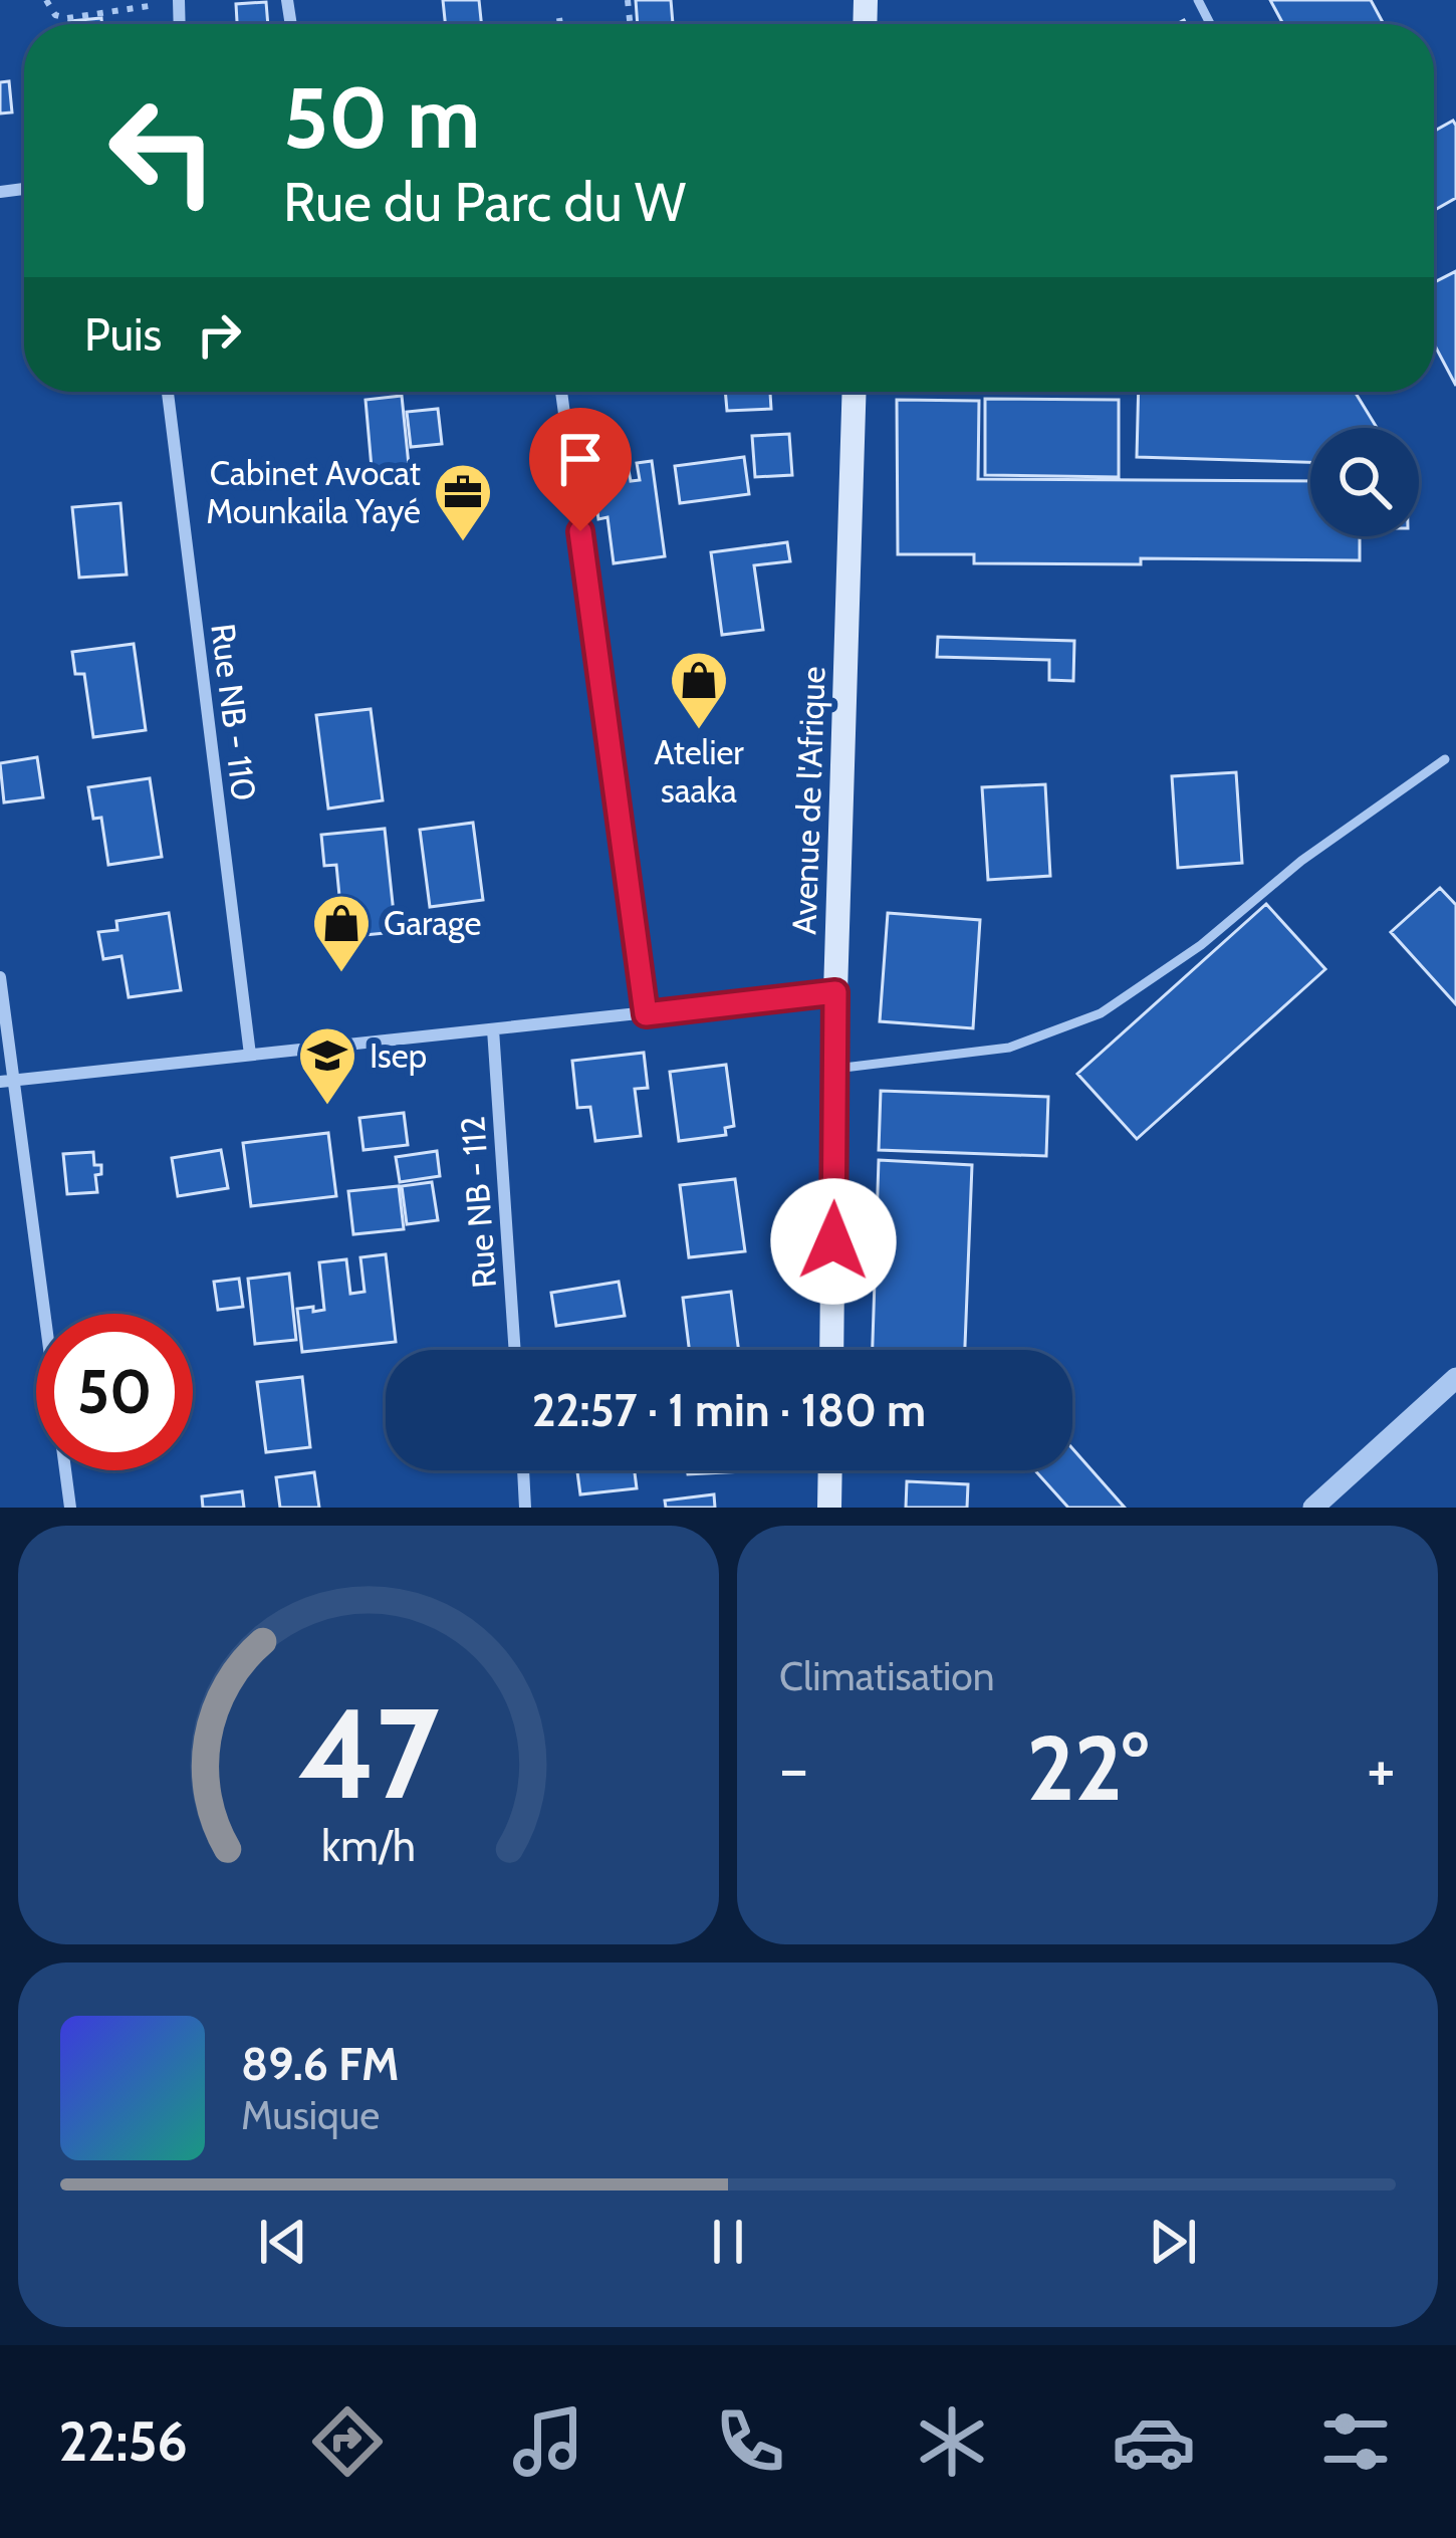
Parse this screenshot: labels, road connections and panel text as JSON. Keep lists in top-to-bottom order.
{
  "streets": {
    "main road": ["Avenue de l'Afrique"],
    "street": ["Rue NB - 110", "Rue NB - 112"]
  },
  "places": {
    "office": ["Cabinet Avocat Mounkaila Yayé"],
    "shop": ["Atelier saaka", "Garage"],
    "school or university": ["Isep"]
  },
  "page": {
    "turn": ["50 m", "Rue du Parc du W"],
    "then": "Puis",
    "limit": "50",
    "trip": "22:57 · 1 min · 180 m",
    "tile": "Climatisation",
    "heat": ["−", "22°", "+"],
    "song": ["89.6 FM", "Musique"],
    "tabs": "22:56",
    "gauge": ["47", "km/h"]
  }
}
